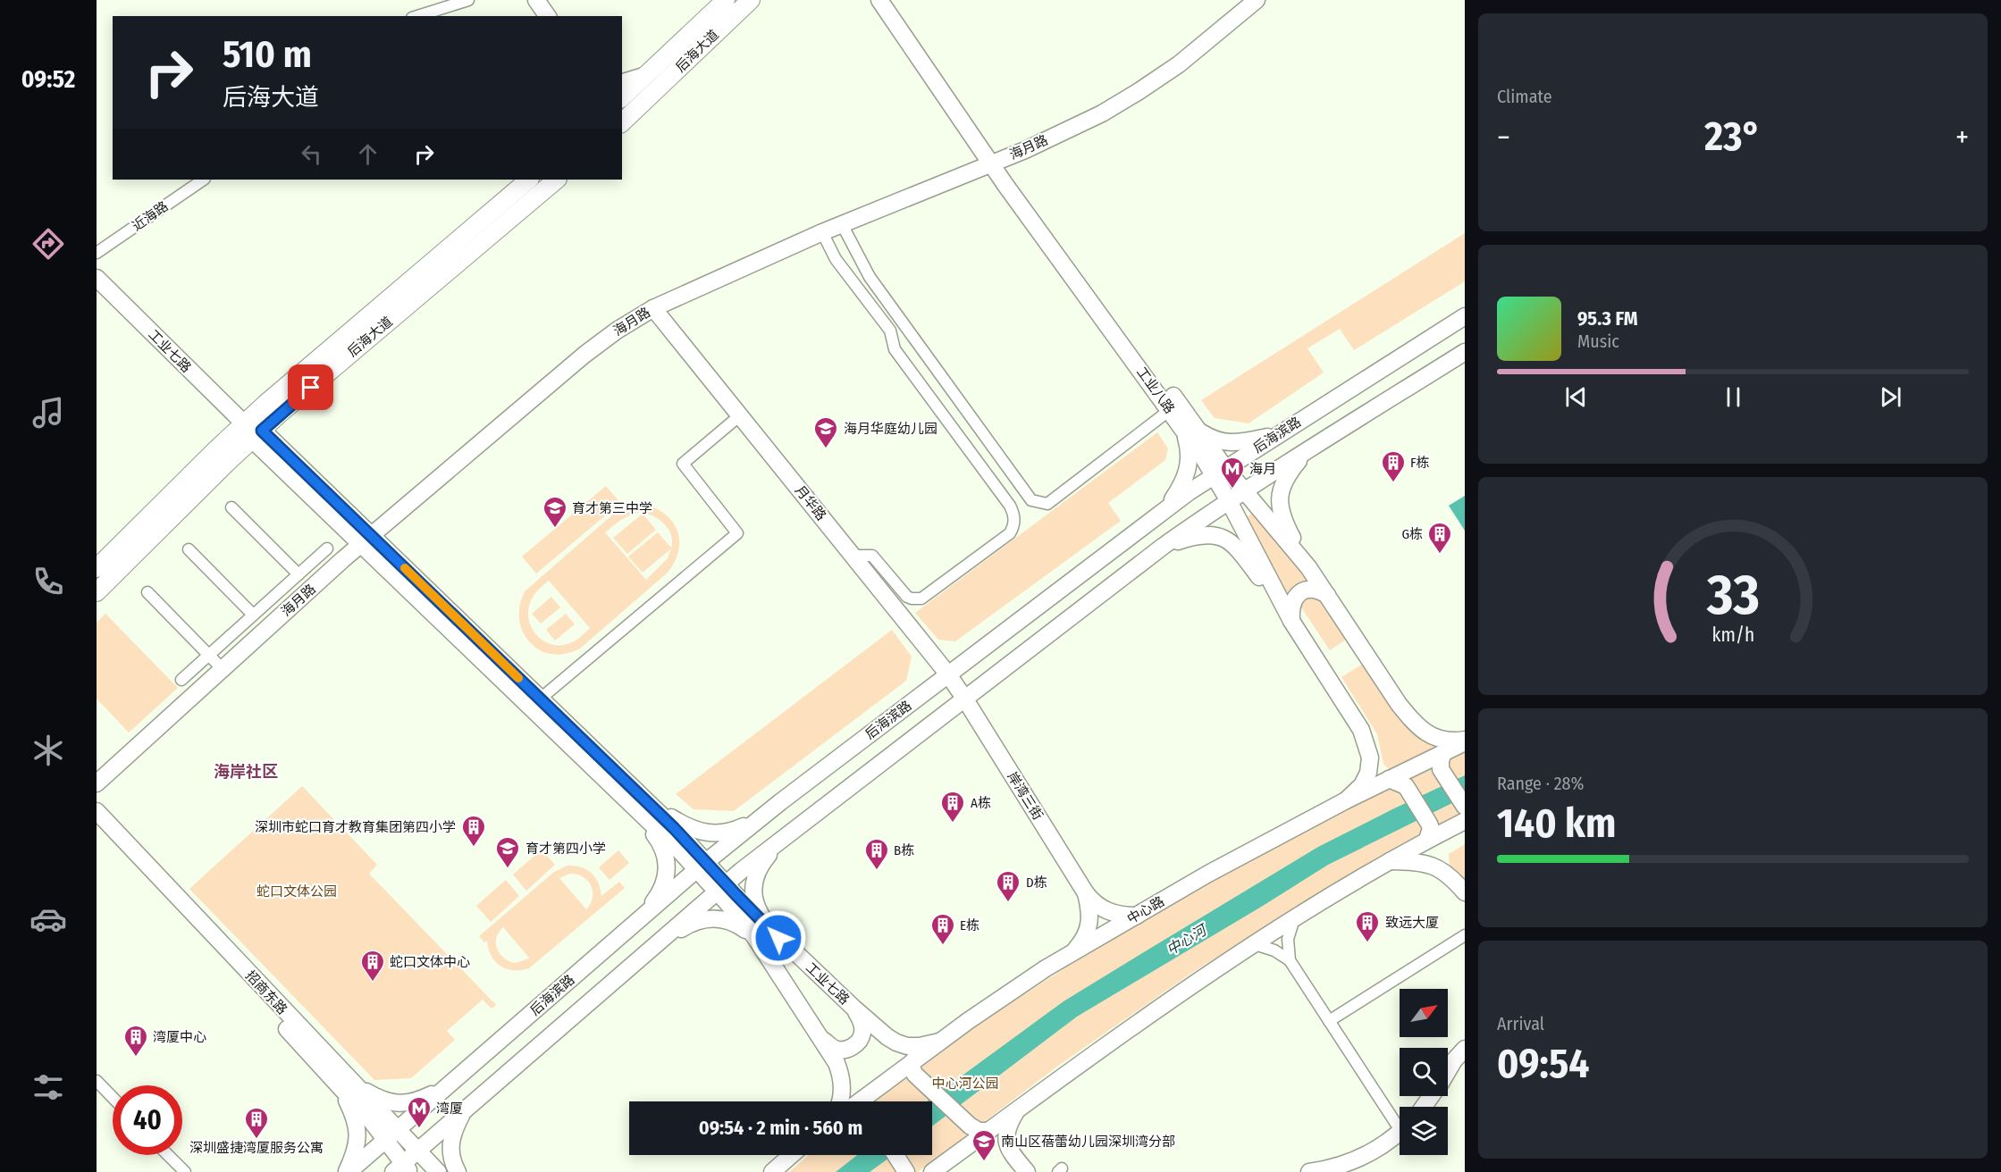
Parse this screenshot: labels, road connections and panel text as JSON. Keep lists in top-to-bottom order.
{
  "streets": {
    "main road": [
      "后海大道",
      "海月路",
      "工业七路",
      "工业八路",
      "后海滨路",
      "月华路",
      "岸湾三街",
      "中心路",
      "招商东路"
    ],
    "street": ["近海路"]
  },
  "crossings": [
    ["后海大道", "工业七路"],
    ["海月路", "工业七路"],
    ["海月路", "工业八路"],
    ["海月路", "月华路"],
    ["工业七路", "后海滨路"],
    ["工业七路", "中心路"],
    ["工业八路", "后海滨路"],
    ["工业八路", "中心路"],
    ["后海滨路", "月华路"],
    ["后海滨路", "招商东路"],
    ["月华路", "岸湾三街"]
  ],
  "districts": ["海岸社区"],
  "water": ["中心河"],
  "parks": ["蛇口文体公园", "中心河公园"],
  "places": {
    "school or university": [
      "海月华庭幼儿园",
      "育才第三中学",
      "育才第四小学",
      "南山区蓓蕾幼儿园深圳湾分部"
    ],
    "building": [
      "F栋",
      "G栋",
      "A栋",
      "深圳市蛇口育才教育集团第四小学",
      "B栋",
      "D栋",
      "致远大厦",
      "E栋",
      "蛇口文体中心",
      "湾厦中心",
      "深圳盛捷湾厦服务公寓"
    ],
    "metro station": ["海月", "湾厦"]
  },
  "north": "top right",
  "page": {
    "tabs": "09:52",
    "tile": [
      "Climate",
      ["Range · 28%", "140 km"],
      ["Arrival", "09:54"]
    ],
    "turn": ["510 m", "后海大道"],
    "heat": ["−", "23°", "+"],
    "song": ["95.3 FM", "Music"],
    "limit": "40",
    "trip": "09:54 · 2 min · 560 m",
    "gauge": ["33", "km/h"]
  }
}
